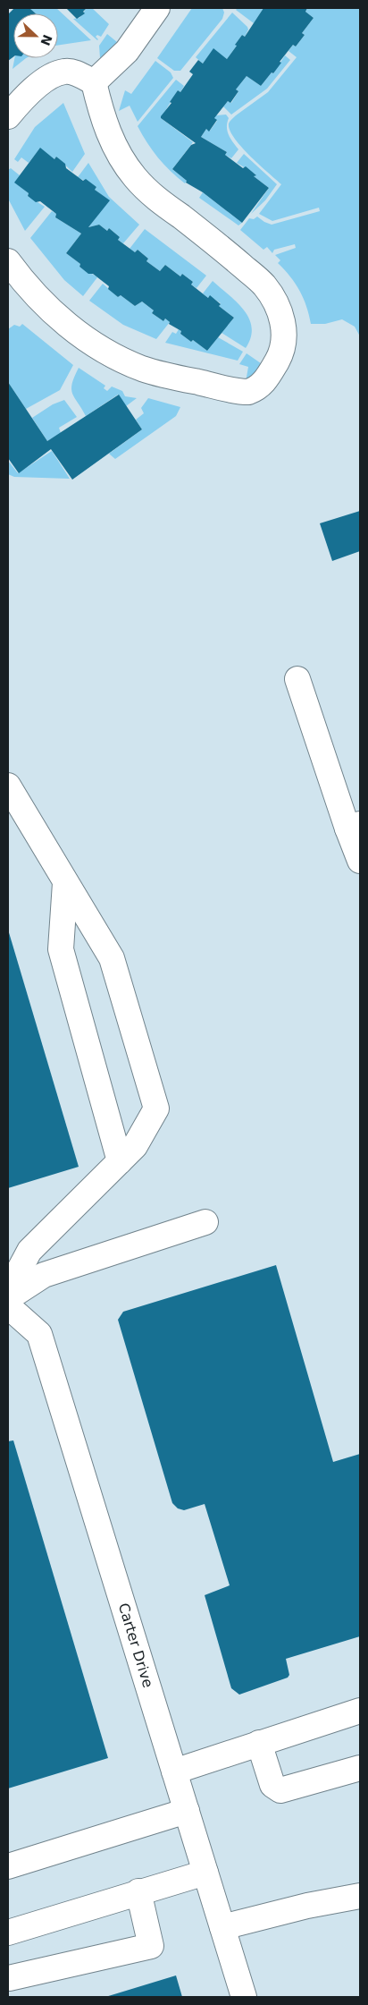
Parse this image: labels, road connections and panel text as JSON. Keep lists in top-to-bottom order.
{
  "streets": {
    "street": ["Carter Drive"]
  },
  "north": "right"
}
